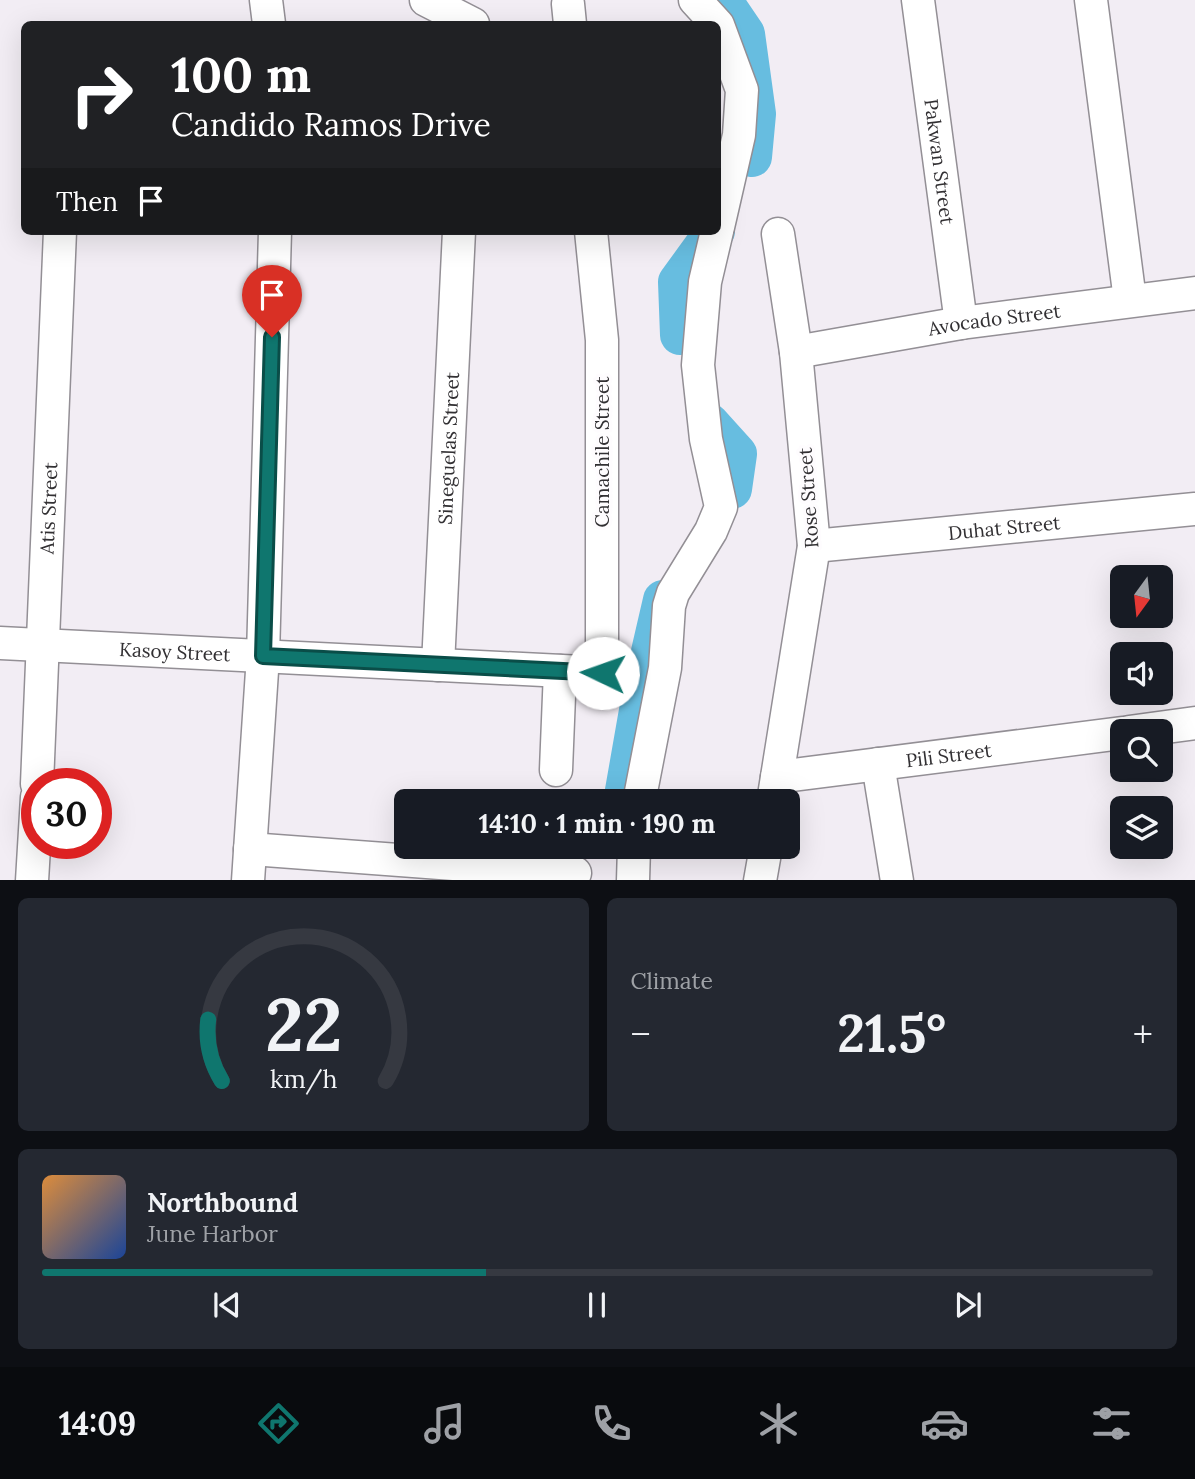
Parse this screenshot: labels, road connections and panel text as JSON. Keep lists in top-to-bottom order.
{
  "streets": {
    "street": [
      "Pakwan Street",
      "Avocado Street",
      "Sineguelas Street",
      "Camachile Street",
      "Rose Street",
      "Atis Street",
      "Duhat Street",
      "Kasoy Street",
      "Pili Street"
    ]
  },
  "crossings": [
    ["Pakwan Street", "Avocado Street"],
    ["Avocado Street", "Rose Street"],
    ["Sineguelas Street", "Kasoy Street"],
    ["Camachile Street", "Kasoy Street"],
    ["Rose Street", "Duhat Street"],
    ["Rose Street", "Pili Street"],
    ["Atis Street", "Kasoy Street"]
  ],
  "north": "bottom",
  "page": {
    "turn": ["100 m", "Candido Ramos Drive"],
    "then": "Then",
    "limit": "30",
    "trip": "14:10 · 1 min · 190 m",
    "tile": "Climate",
    "heat": ["−", "21.5°", "+"],
    "song": ["Northbound", "June Harbor"],
    "tabs": "14:09",
    "gauge": ["22", "km/h"]
  }
}
